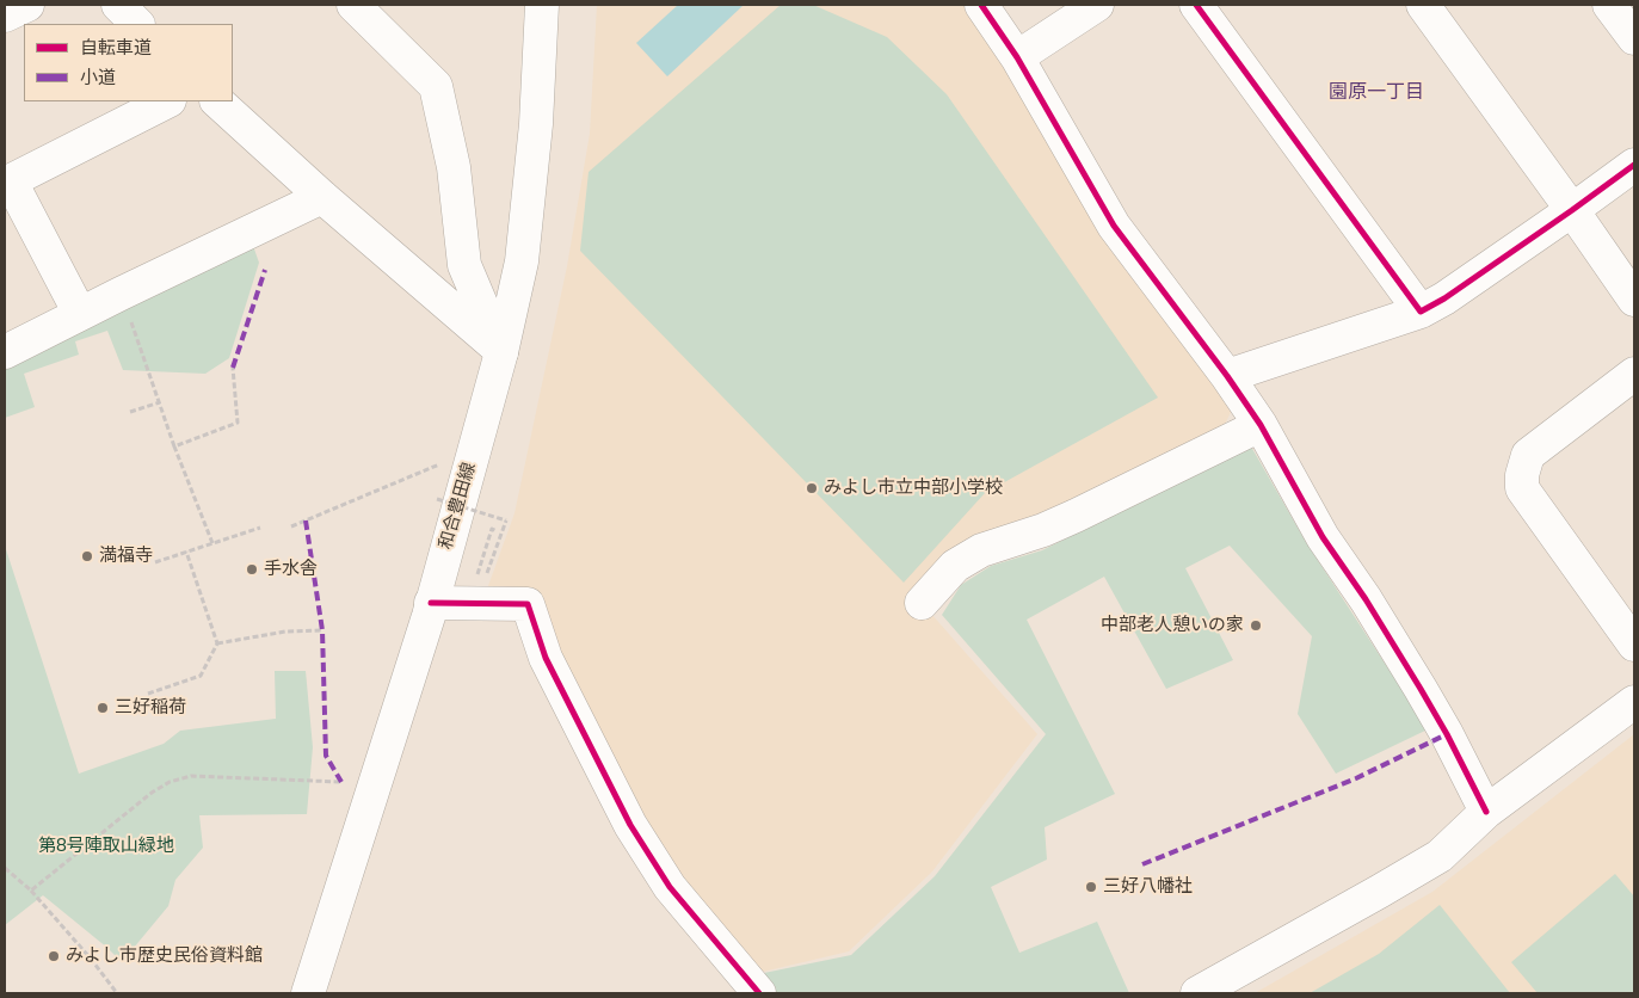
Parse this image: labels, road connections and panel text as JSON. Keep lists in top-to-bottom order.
{
  "streets": {
    "street": ["和合豊田線"]
  },
  "districts": ["園原一丁目"],
  "parks": ["第8号陣取山緑地"],
  "places": [
    "みよし市立中部小学校",
    "満福寺",
    "手水舎",
    "中部老人憩いの家",
    "三好稲荷",
    "三好八幡社",
    "みよし市歴史民俗資料館"
  ],
  "legend": ["自転車道", "小道"]
}
